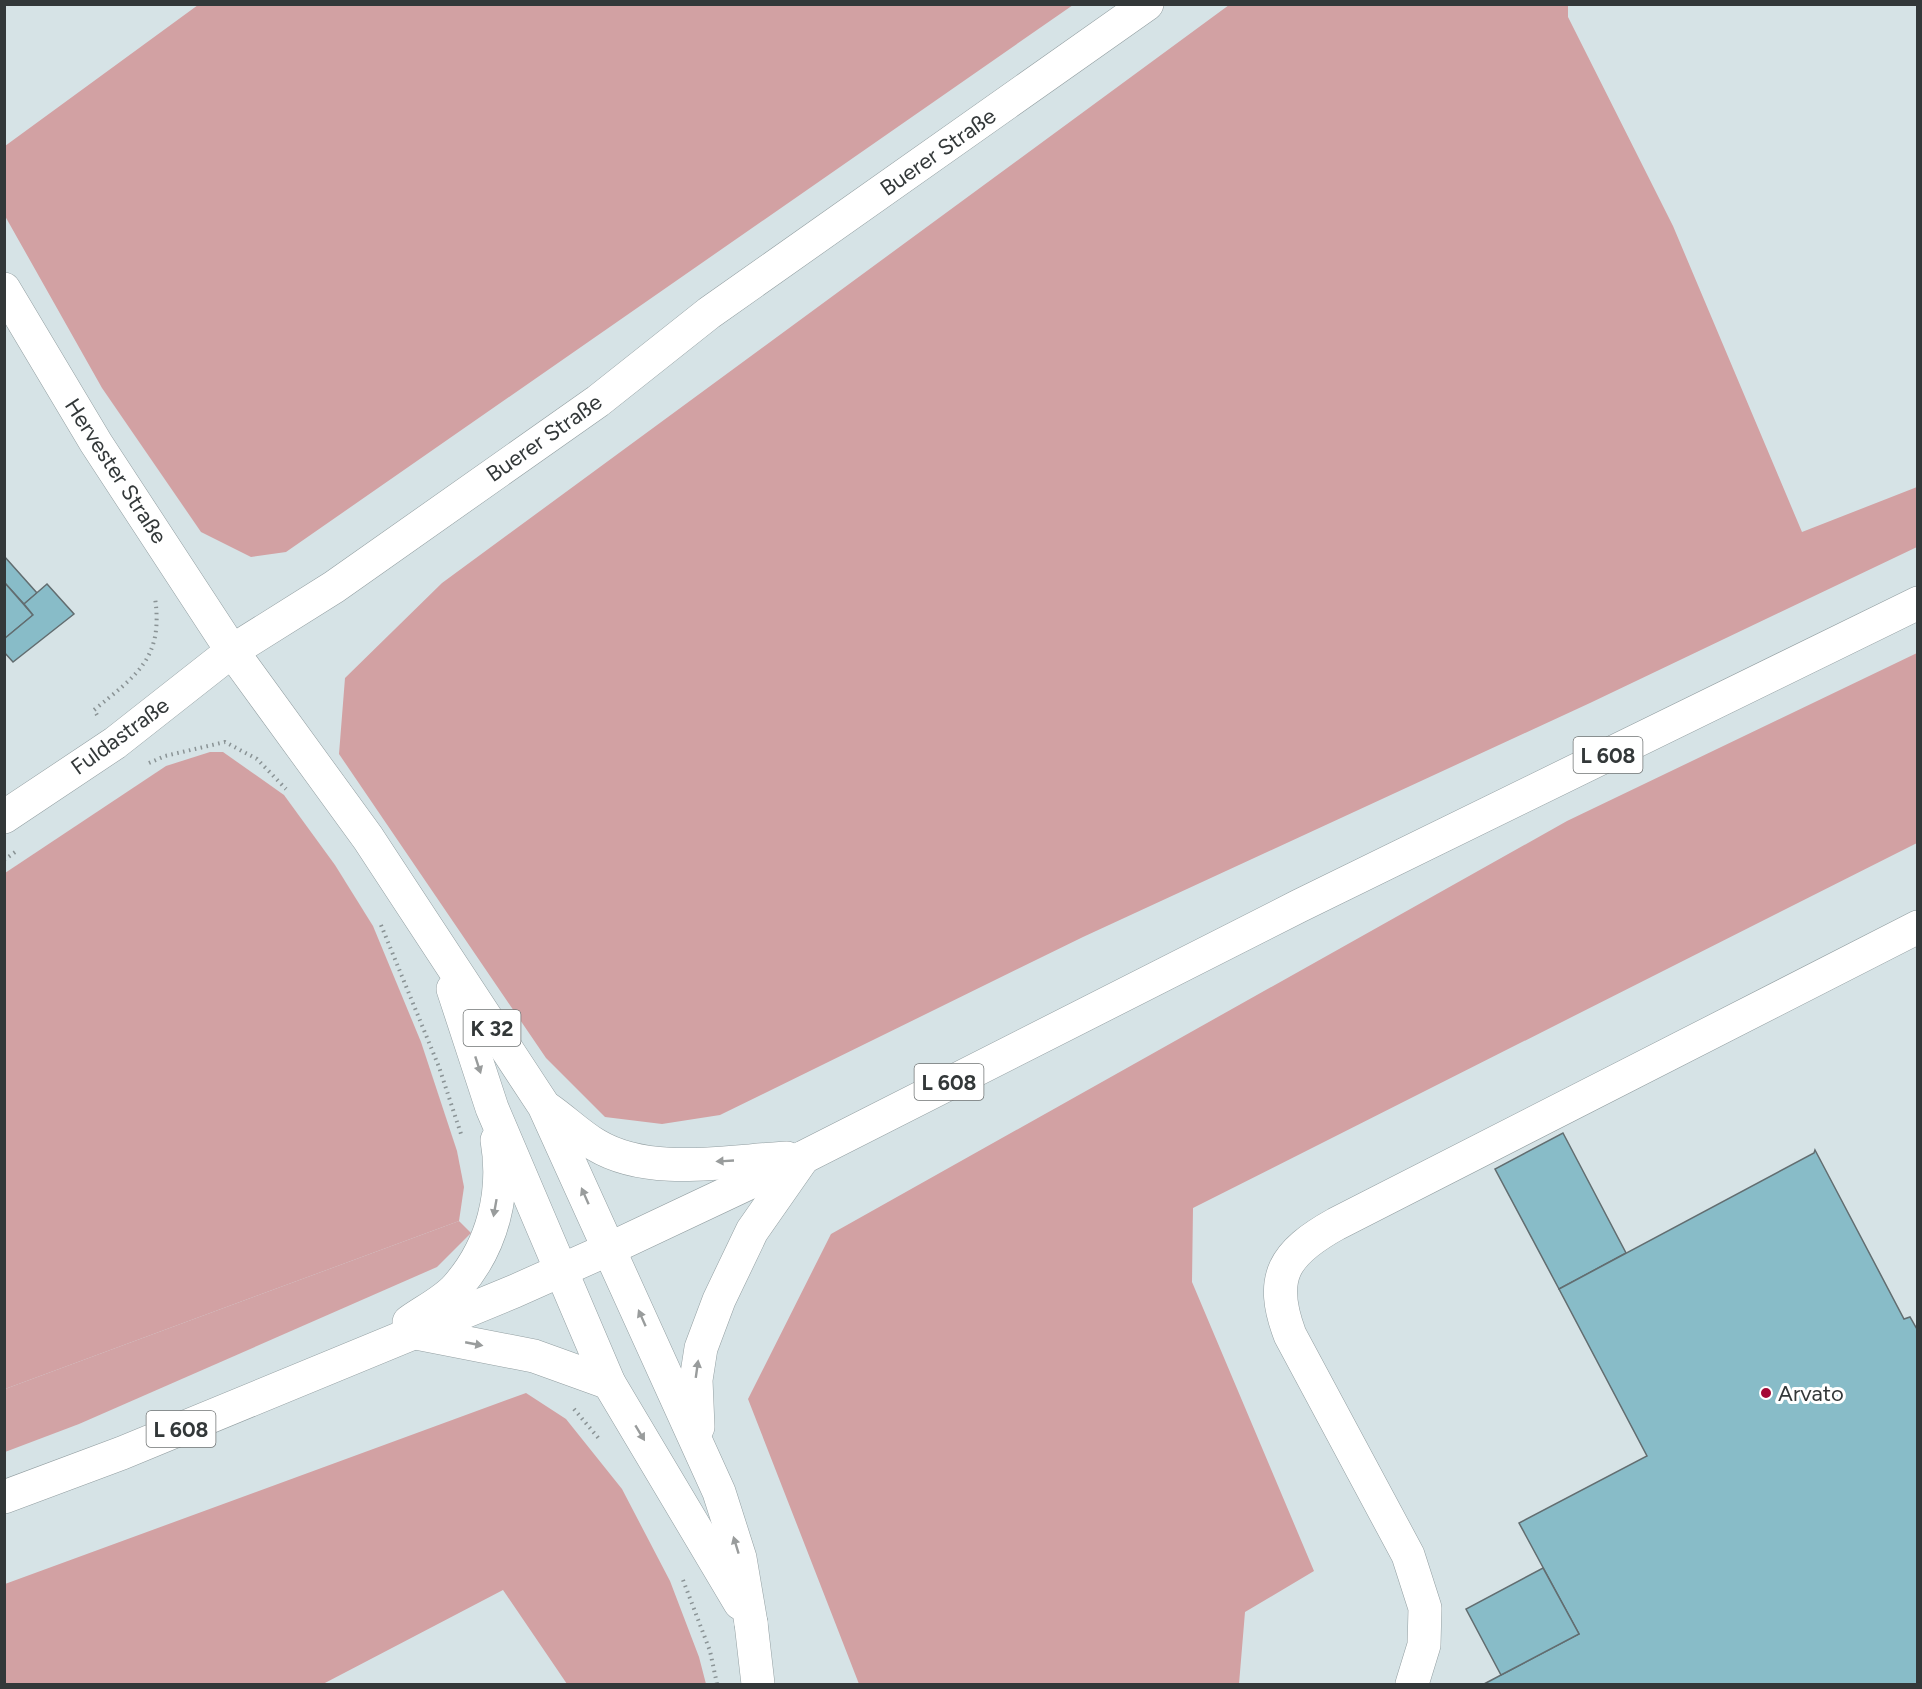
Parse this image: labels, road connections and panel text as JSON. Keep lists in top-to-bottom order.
{
  "streets": {
    "main road": [
      "Buerer Straße",
      "Hervester Straße",
      "Fuldastraße",
      "L 608",
      "K 32"
    ]
  },
  "crossings": [
    ["Buerer Straße", "Hervester Straße"],
    ["Buerer Straße", "Fuldastraße"],
    ["Buerer Straße", "K 32"],
    ["Hervester Straße", "Fuldastraße"],
    ["Hervester Straße", "K 32"],
    ["Fuldastraße", "K 32"],
    ["L 608", "K 32"]
  ],
  "places": ["Arvato"]
}
